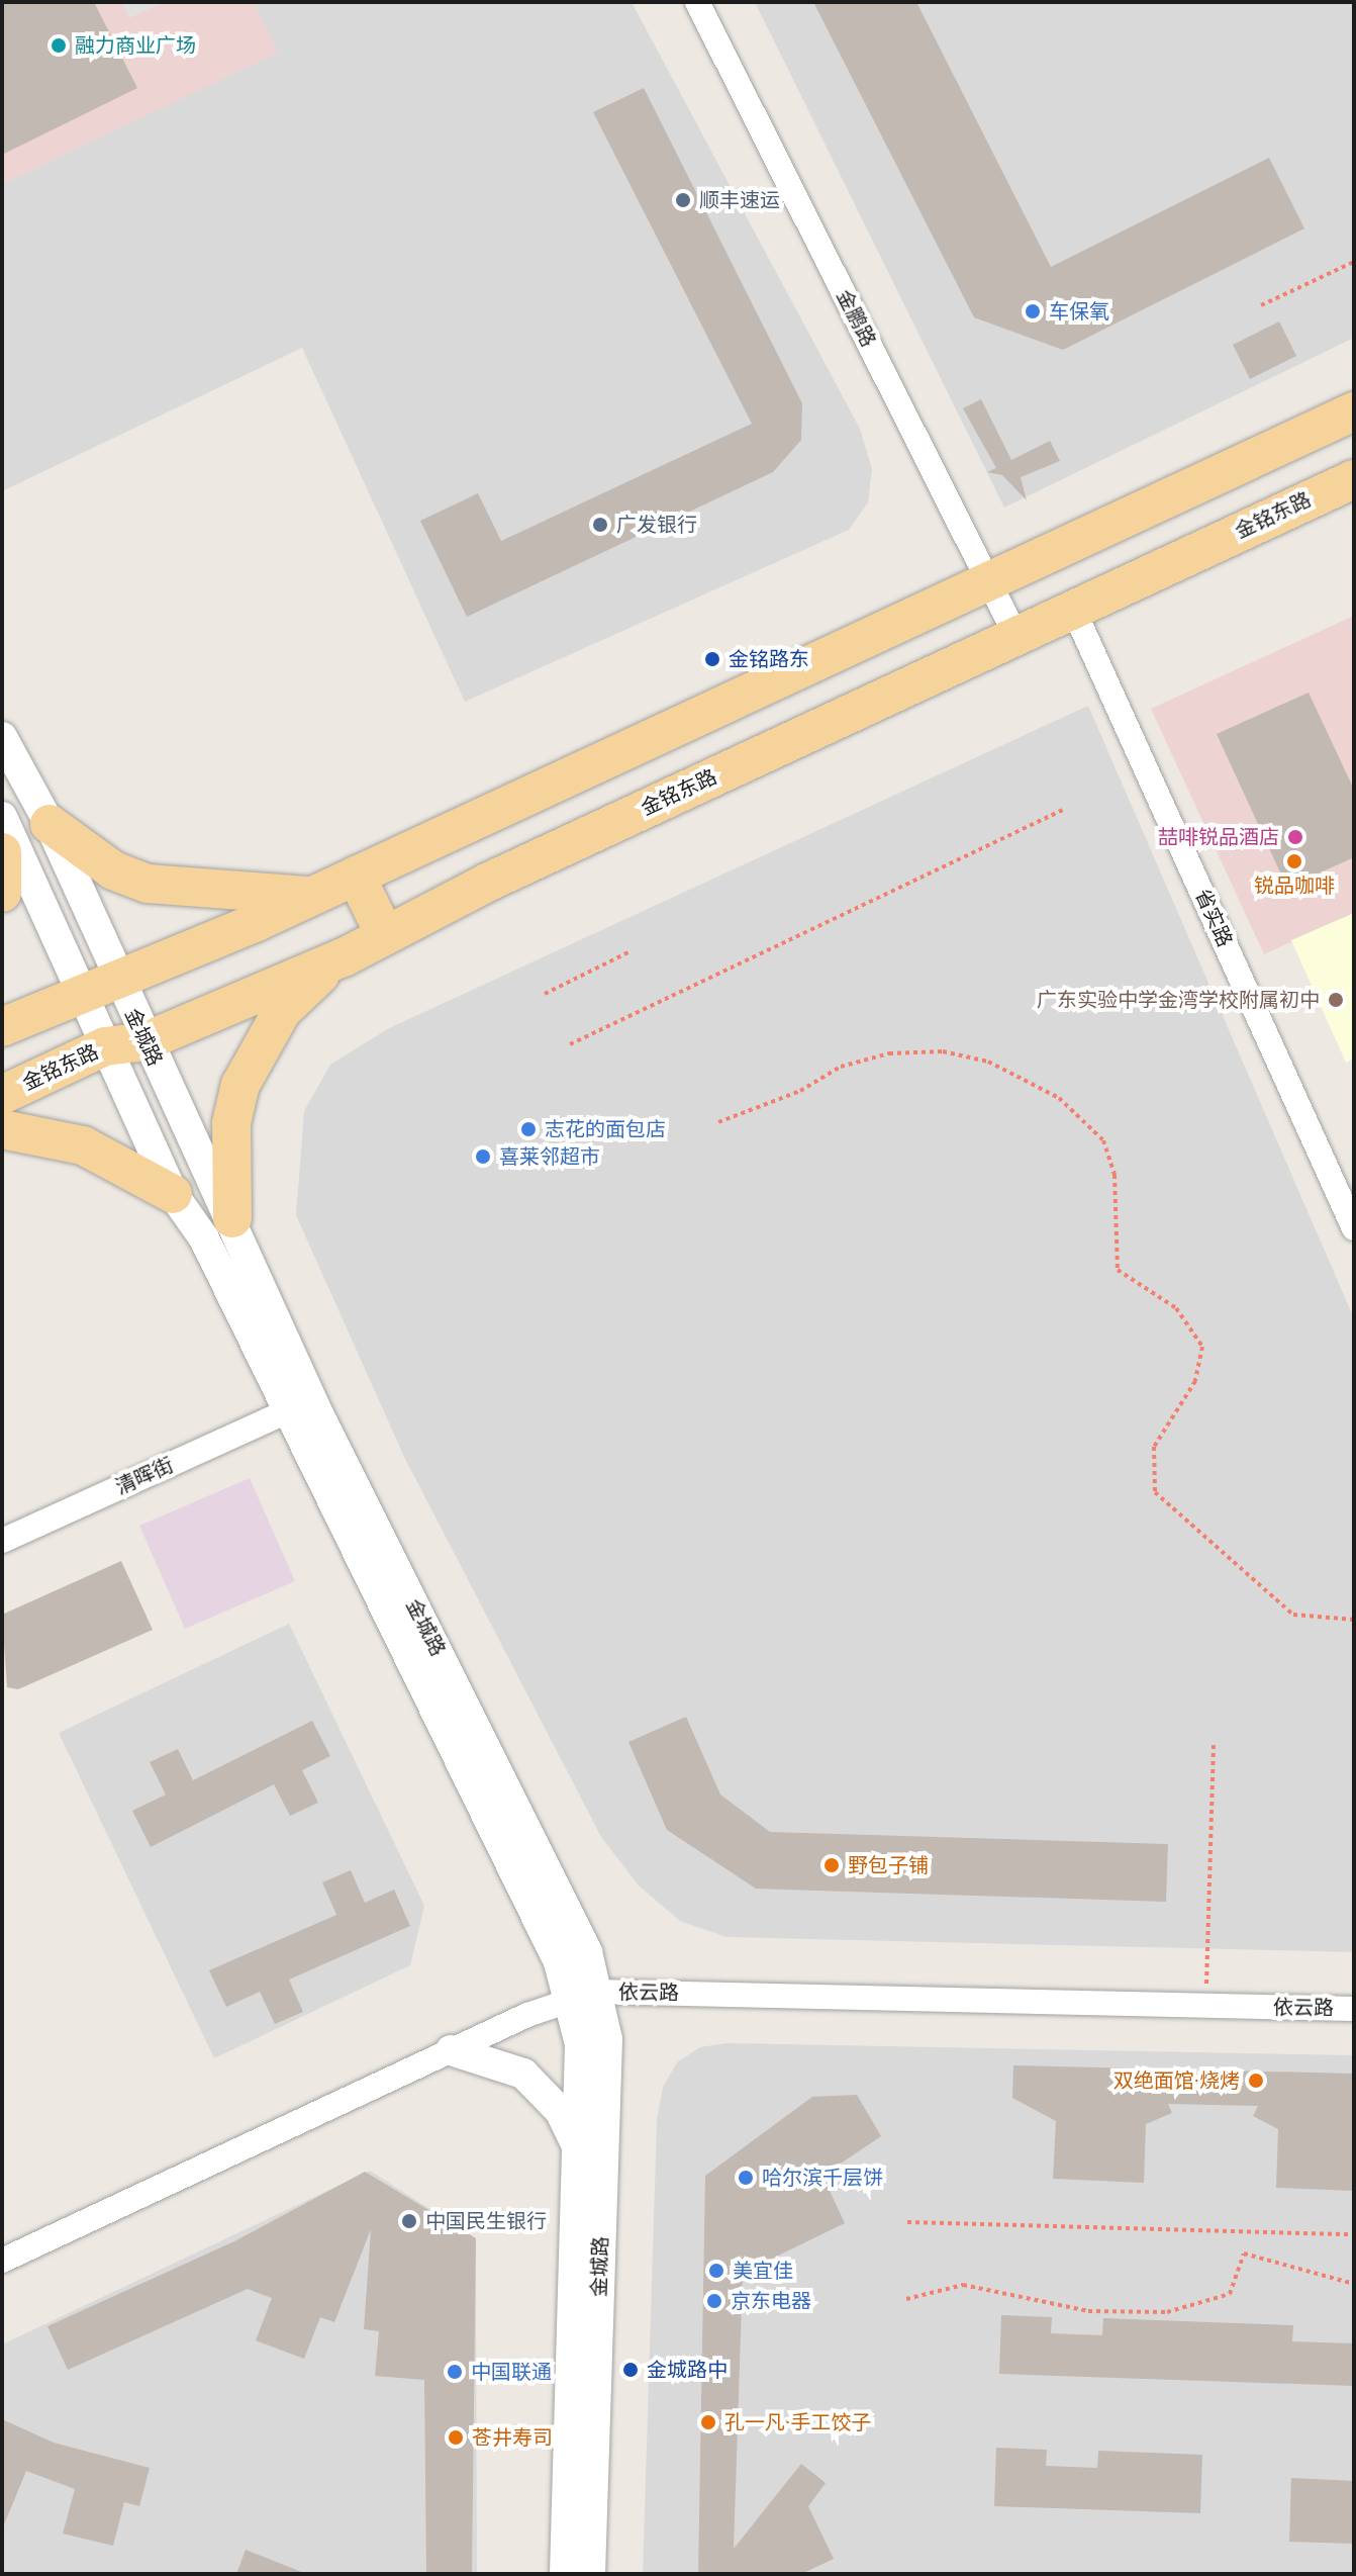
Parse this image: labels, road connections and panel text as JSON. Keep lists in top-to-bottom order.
{
  "streets": {
    "main road": ["金铭东路"],
    "street": [
      "金鹏路",
      "省实路",
      "金城路",
      "清晖街",
      "依云路"
    ]
  },
  "crossings": [
    ["金鹏路", "金铭东路"],
    ["金铭东路", "省实路"],
    ["金铭东路", "金城路"],
    ["金城路", "清晖街"],
    ["金城路", "依云路"]
  ],
  "places": [
    "融力商业广场",
    "顺丰速运",
    "车保氧",
    "广发银行",
    "金铭路东",
    "喆啡锐品酒店",
    "锐品咖啡",
    "广东实验中学金湾学校附属初中",
    "志花的面包店",
    "喜莱邻超市",
    "野包子铺",
    "双绝面馆·烧烤",
    "哈尔滨千层饼",
    "中国民生银行",
    "美宜佳",
    "京东电器",
    "金城路中",
    "中国联通",
    "孔一凡·手工饺子",
    "苍井寿司"
  ]
}
